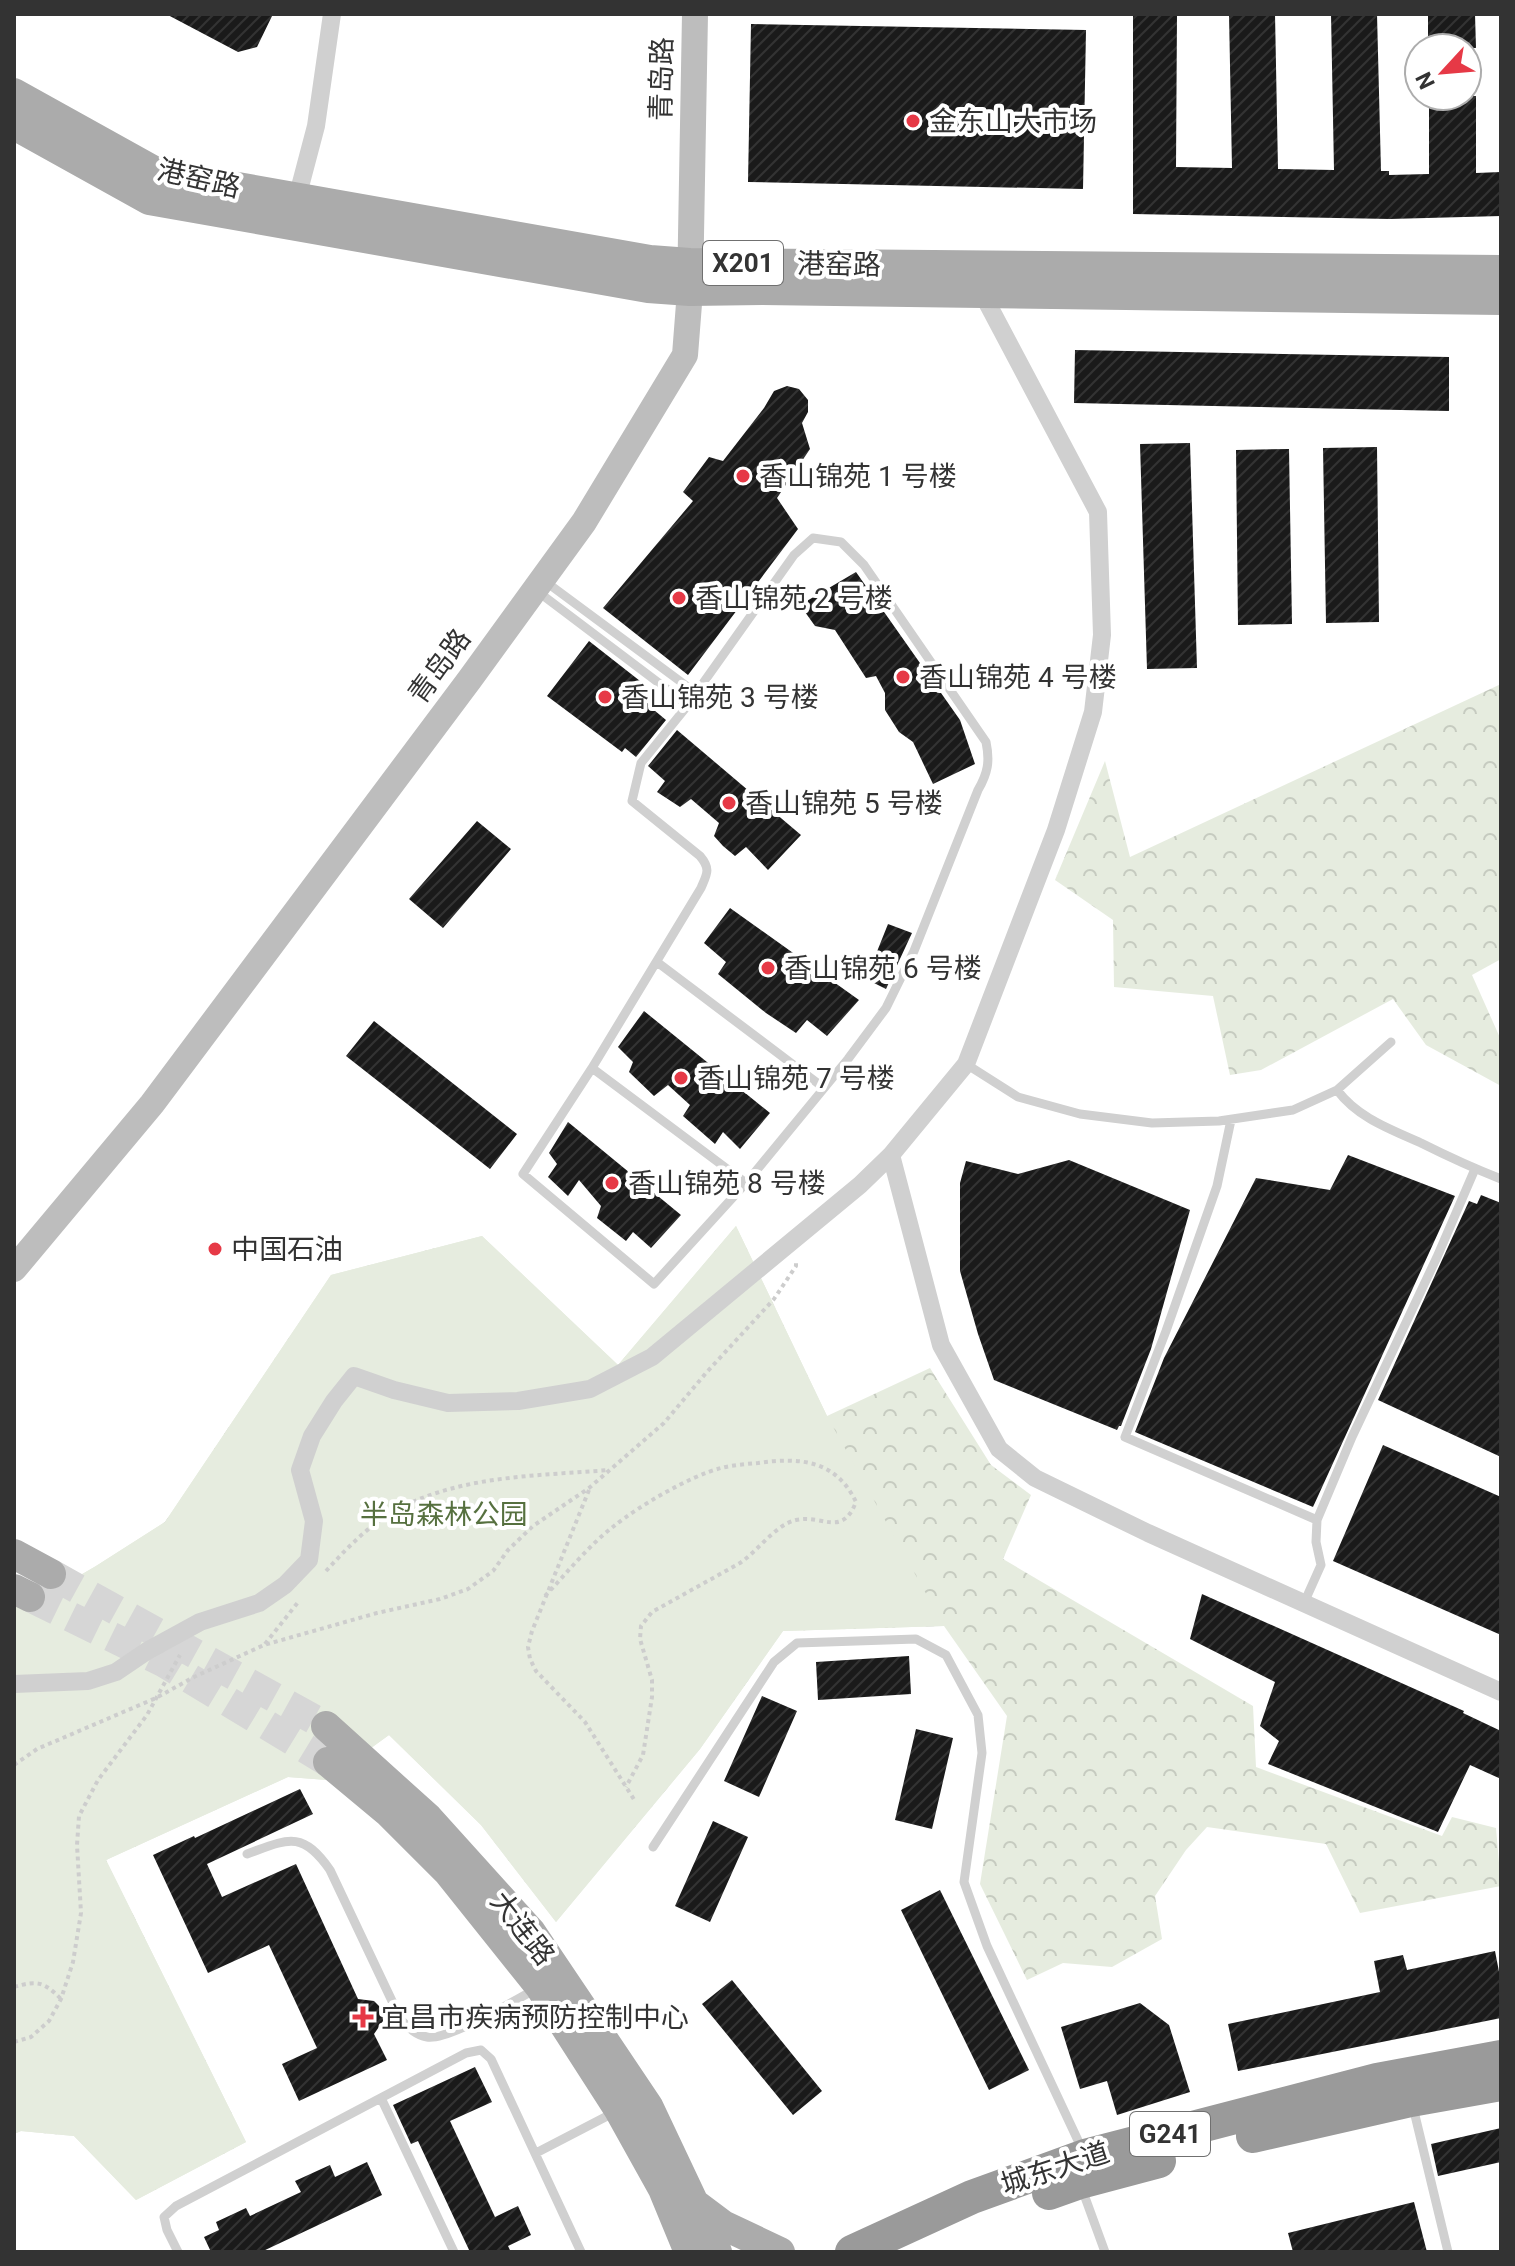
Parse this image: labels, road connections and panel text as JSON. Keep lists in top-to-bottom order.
{
  "streets": {
    "highway": ["G241", "城东大道"],
    "main road": ["港窑路", "X201", "大连路"],
    "street": ["青岛路"]
  },
  "crossings": [
    ["青岛路", "港窑路"]
  ],
  "parks": ["半岛森林公园"],
  "places": {
    "other": [
      "金东山大市场",
      "香山锦苑 1 号楼",
      "香山锦苑 2 号楼",
      "香山锦苑 4 号楼",
      "香山锦苑 3 号楼",
      "香山锦苑 5 号楼",
      "香山锦苑 6 号楼",
      "香山锦苑 7 号楼",
      "香山锦苑 8 号楼",
      "中国石油"
    ],
    "health": ["宜昌市疾病预防控制中心"]
  },
  "north": "bottom left"
}
